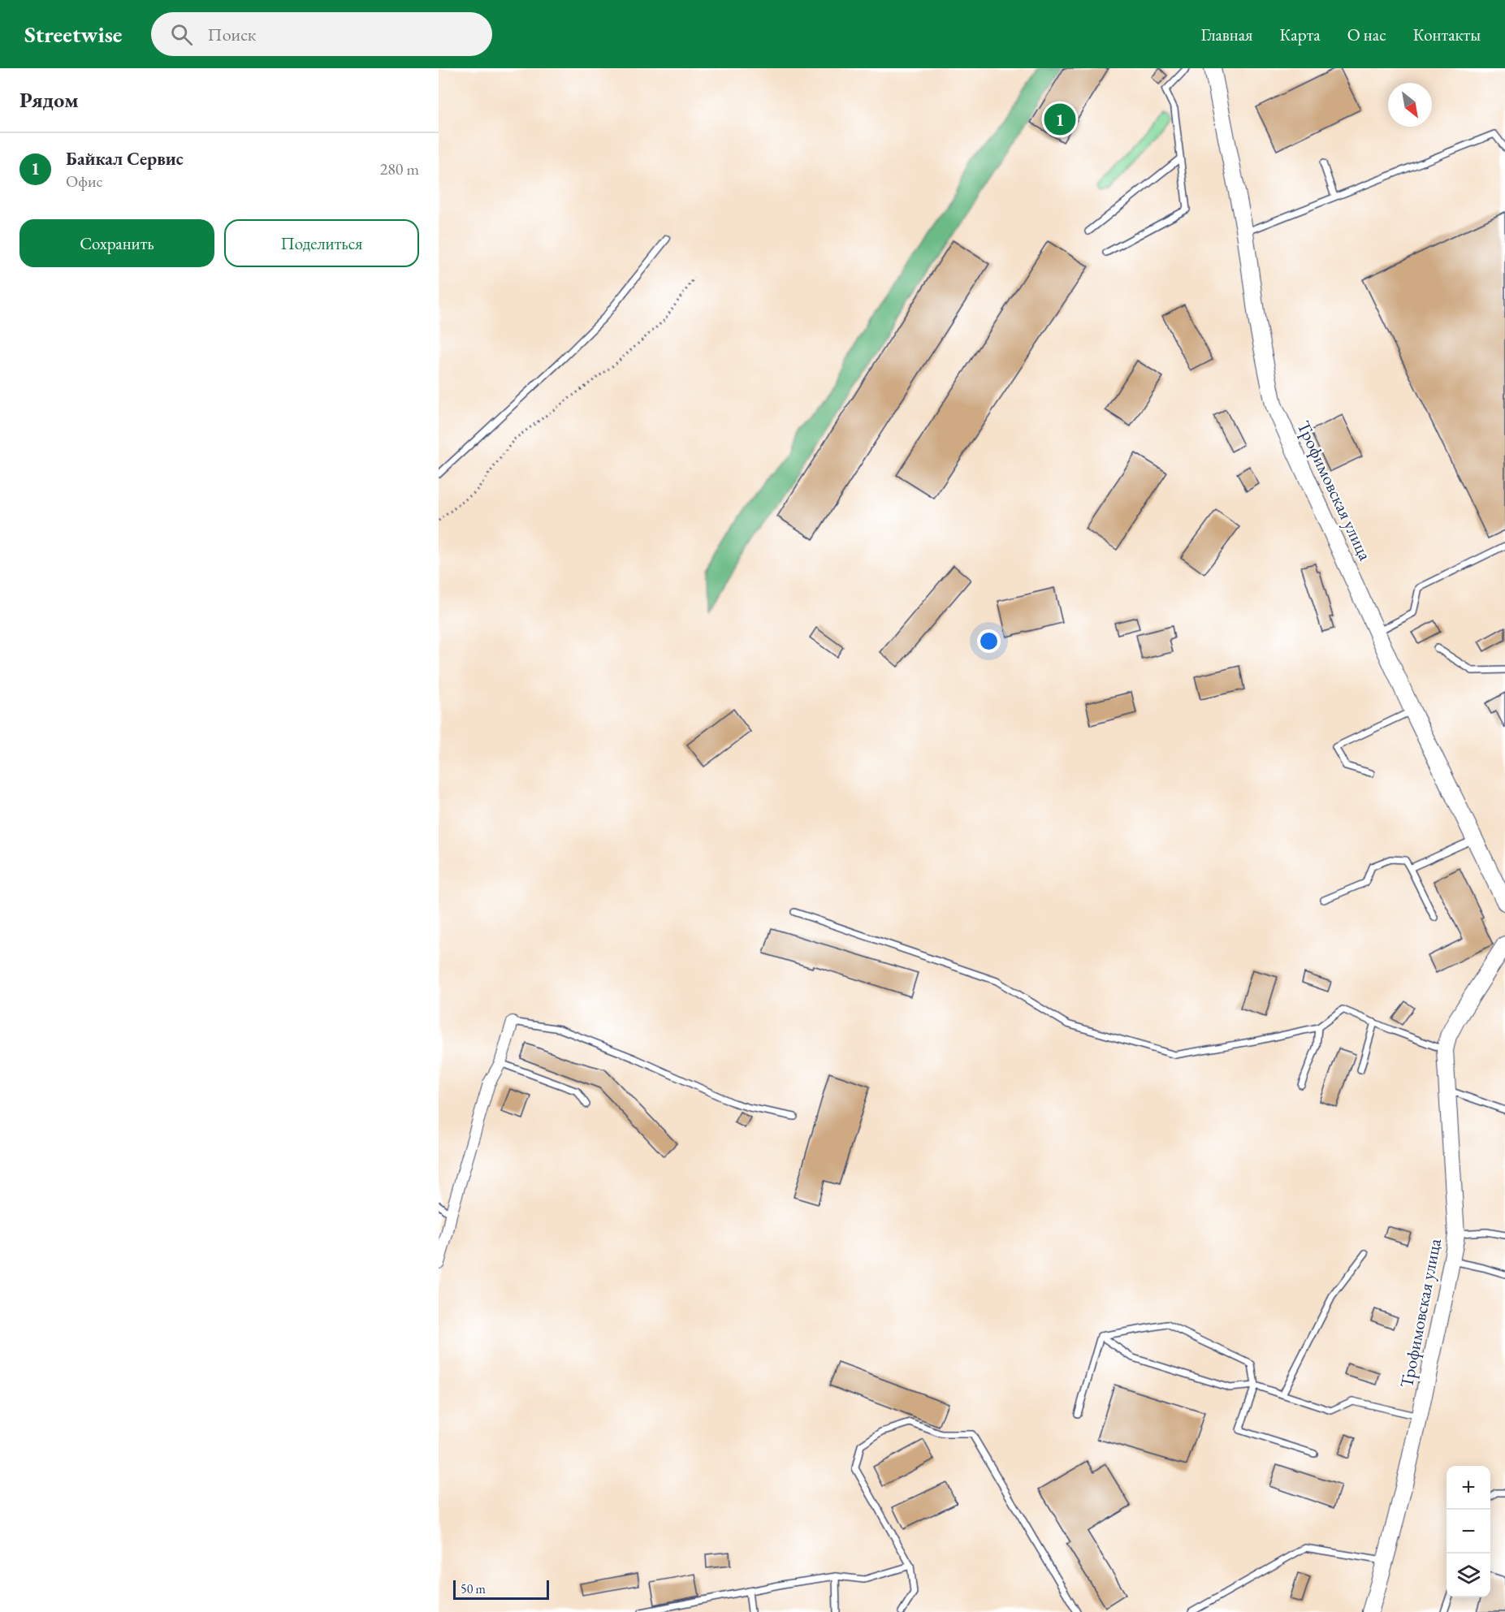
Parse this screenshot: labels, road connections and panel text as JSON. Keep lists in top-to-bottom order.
{
  "streets": {
    "street": ["Трофимовская улица"]
  },
  "scale_bar": "50 m",
  "north": "bottom right",
  "page": {
    "header": "Streetwise",
    "search": "Поиск",
    "nav": [
      "Главная",
      "Карта",
      "О нас",
      "Контакты"
    ],
    "heading": "Рядом",
    "pins": "1",
    "list": [
      {
        "mark": "1",
        "name": "Байкал Сервис",
        "note": "Офис",
        "value": "280 m"
      }
    ],
    "buttons": ["Сохранить", "Поделиться"],
    "map_buttons": ["+", "−"],
    "scale": "50 m"
  }
}
